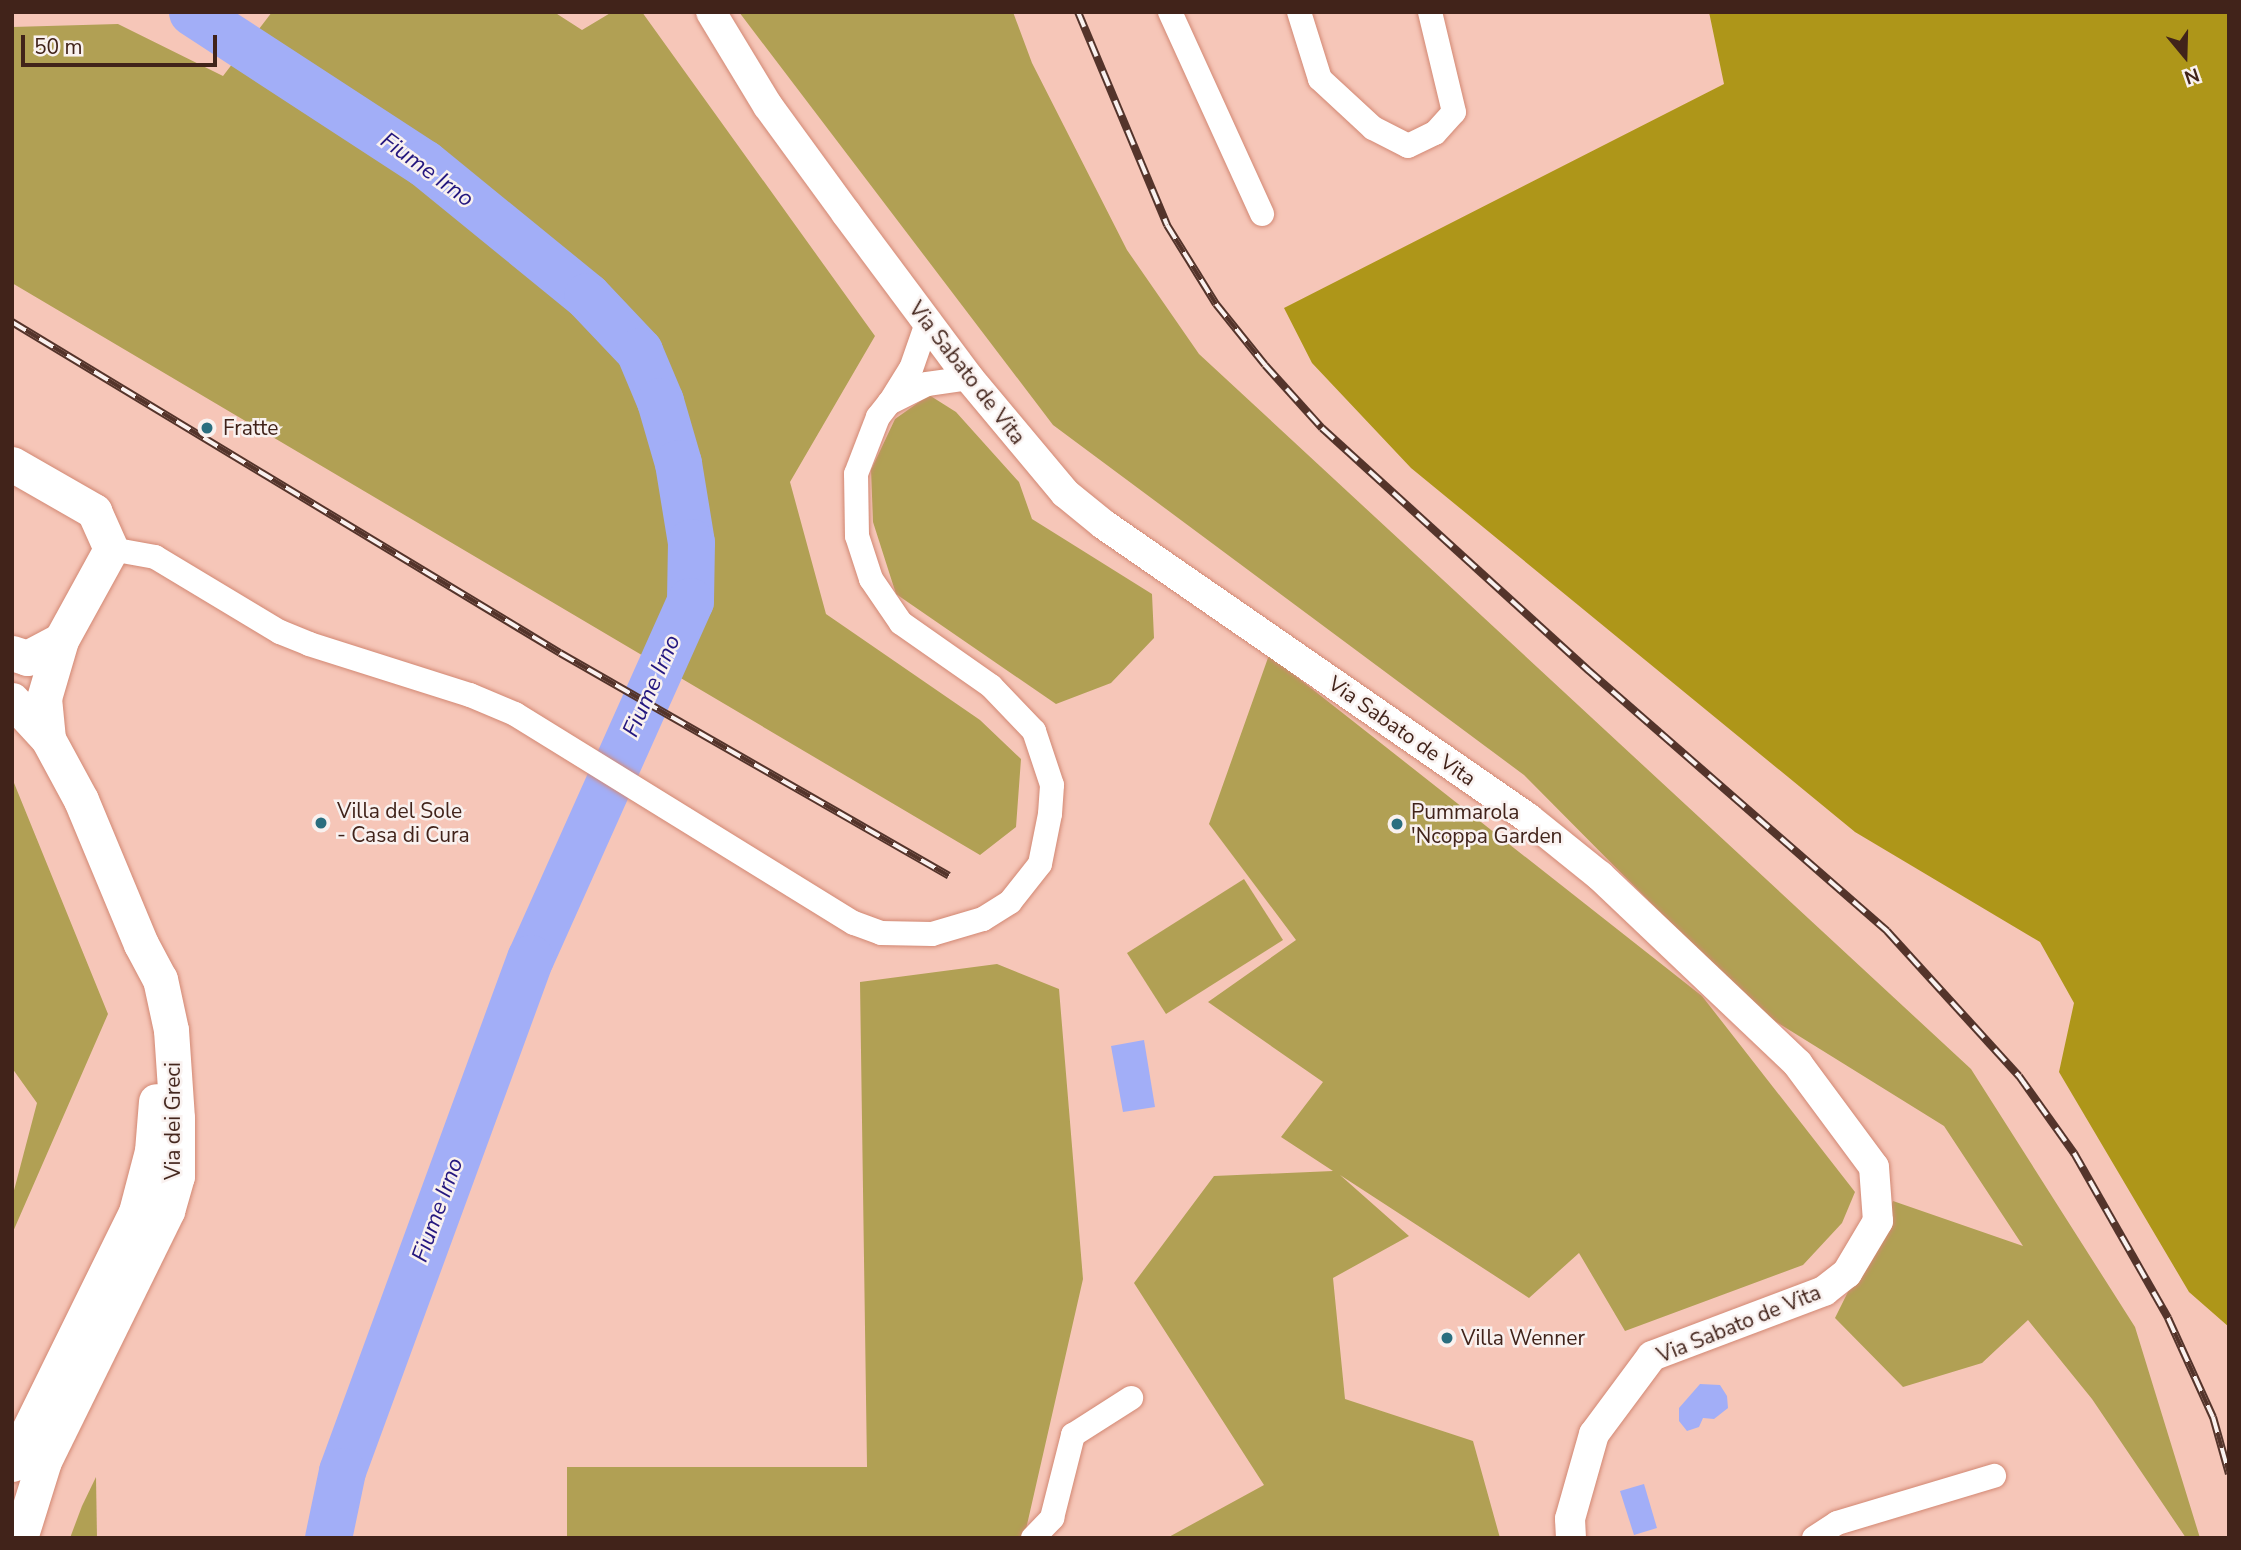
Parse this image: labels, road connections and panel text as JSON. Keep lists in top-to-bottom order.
{
  "streets": {
    "main road": ["Via dei Greci"],
    "street": ["Via Sabato de Vita"]
  },
  "water": ["Fiume Irno"],
  "places": [
    "Fratte",
    "Villa del Sole - Casa di Cura",
    "Pummarola 'Ncoppa Garden",
    "Villa Wenner"
  ],
  "scale_bar": "50 m",
  "north": "bottom"
}
